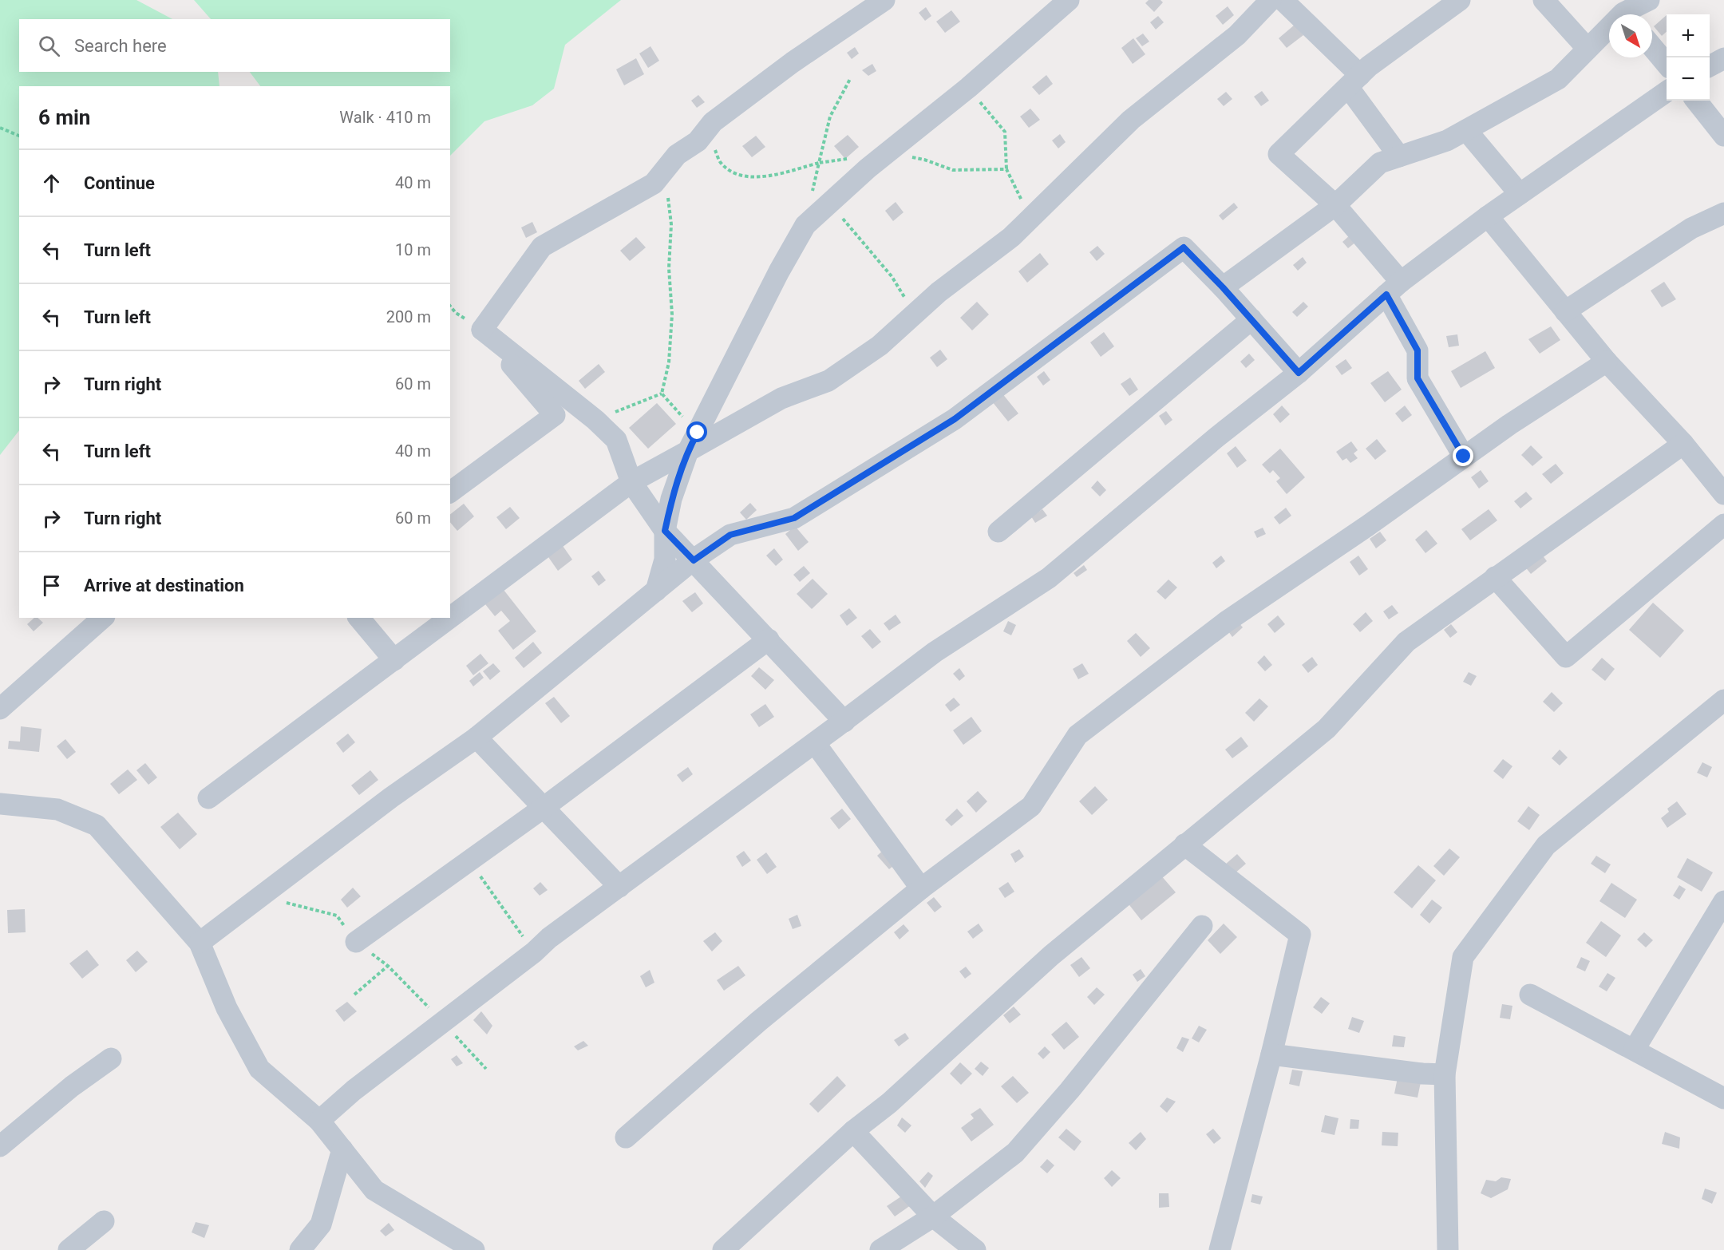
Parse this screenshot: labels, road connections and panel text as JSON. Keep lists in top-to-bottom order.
{
  "north": "bottom right",
  "page": {
    "map_buttons": ["+", "−"],
    "search": "Search here",
    "heading": ["6 min", "Walk · 410 m"],
    "list": [
      ["Continue", "40 m"],
      ["Turn left", "10 m"],
      ["Turn left", "200 m"],
      ["Turn right", "60 m"],
      ["Turn left", "40 m"],
      ["Turn right", "60 m"],
      "Arrive at destination"
    ]
  }
}
